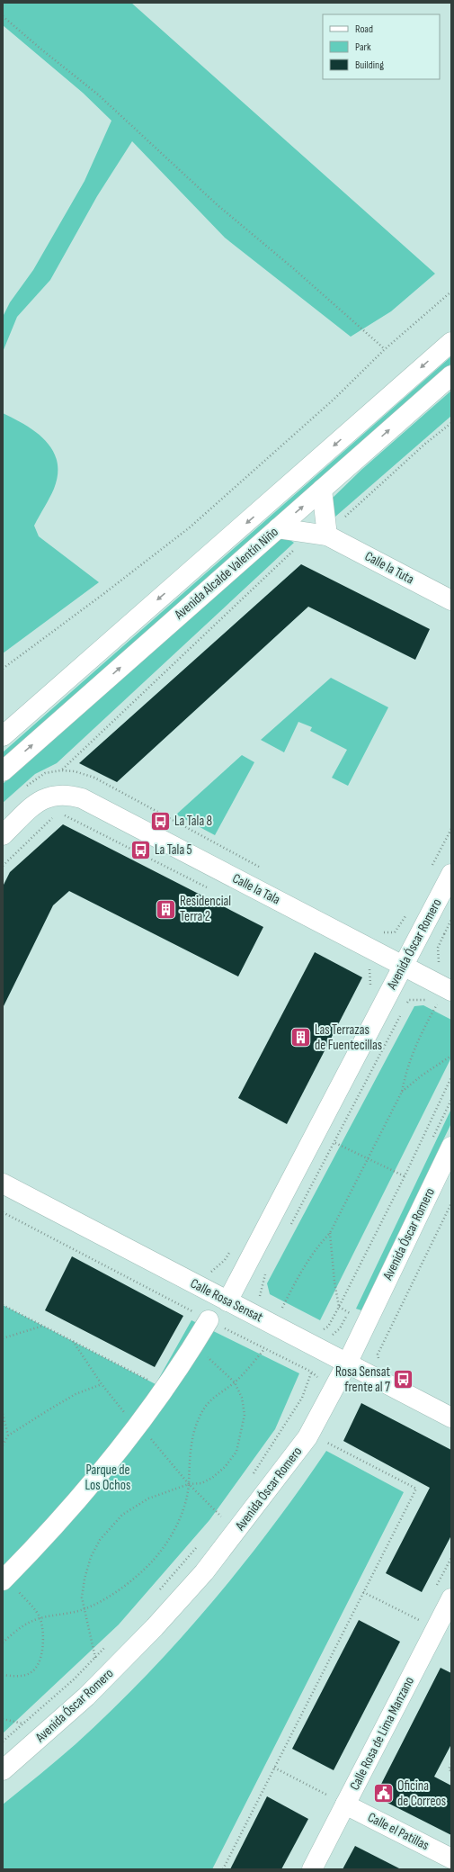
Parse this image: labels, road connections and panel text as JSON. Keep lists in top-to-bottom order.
{
  "streets": {
    "street": [
      "Calle la Tuta",
      "Avenida Alcalde Valentín Niño",
      "Calle la Tala",
      "Avenida Óscar Romero",
      "Calle Rosa Sensat",
      "Calle Rosa de Lima Manzano",
      "Calle el Patillas"
    ]
  },
  "crossings": [
    ["Calle la Tuta", "Avenida Alcalde Valentín Niño"],
    ["Calle la Tala", "Avenida Óscar Romero"],
    ["Avenida Óscar Romero", "Calle Rosa Sensat"],
    ["Calle Rosa de Lima Manzano", "Calle el Patillas"]
  ],
  "parks": ["Parque de Los Ochos"],
  "places": {
    "bus stop": ["La Tala 8", "La Tala 5", "Rosa Sensat frente al 7"],
    "building": ["Residencial Terra 2", "Las Terrazas de Fuentecillas"],
    "public building": ["Oficina de Correos"]
  },
  "legend": ["Road", "Park", "Building"]
}
